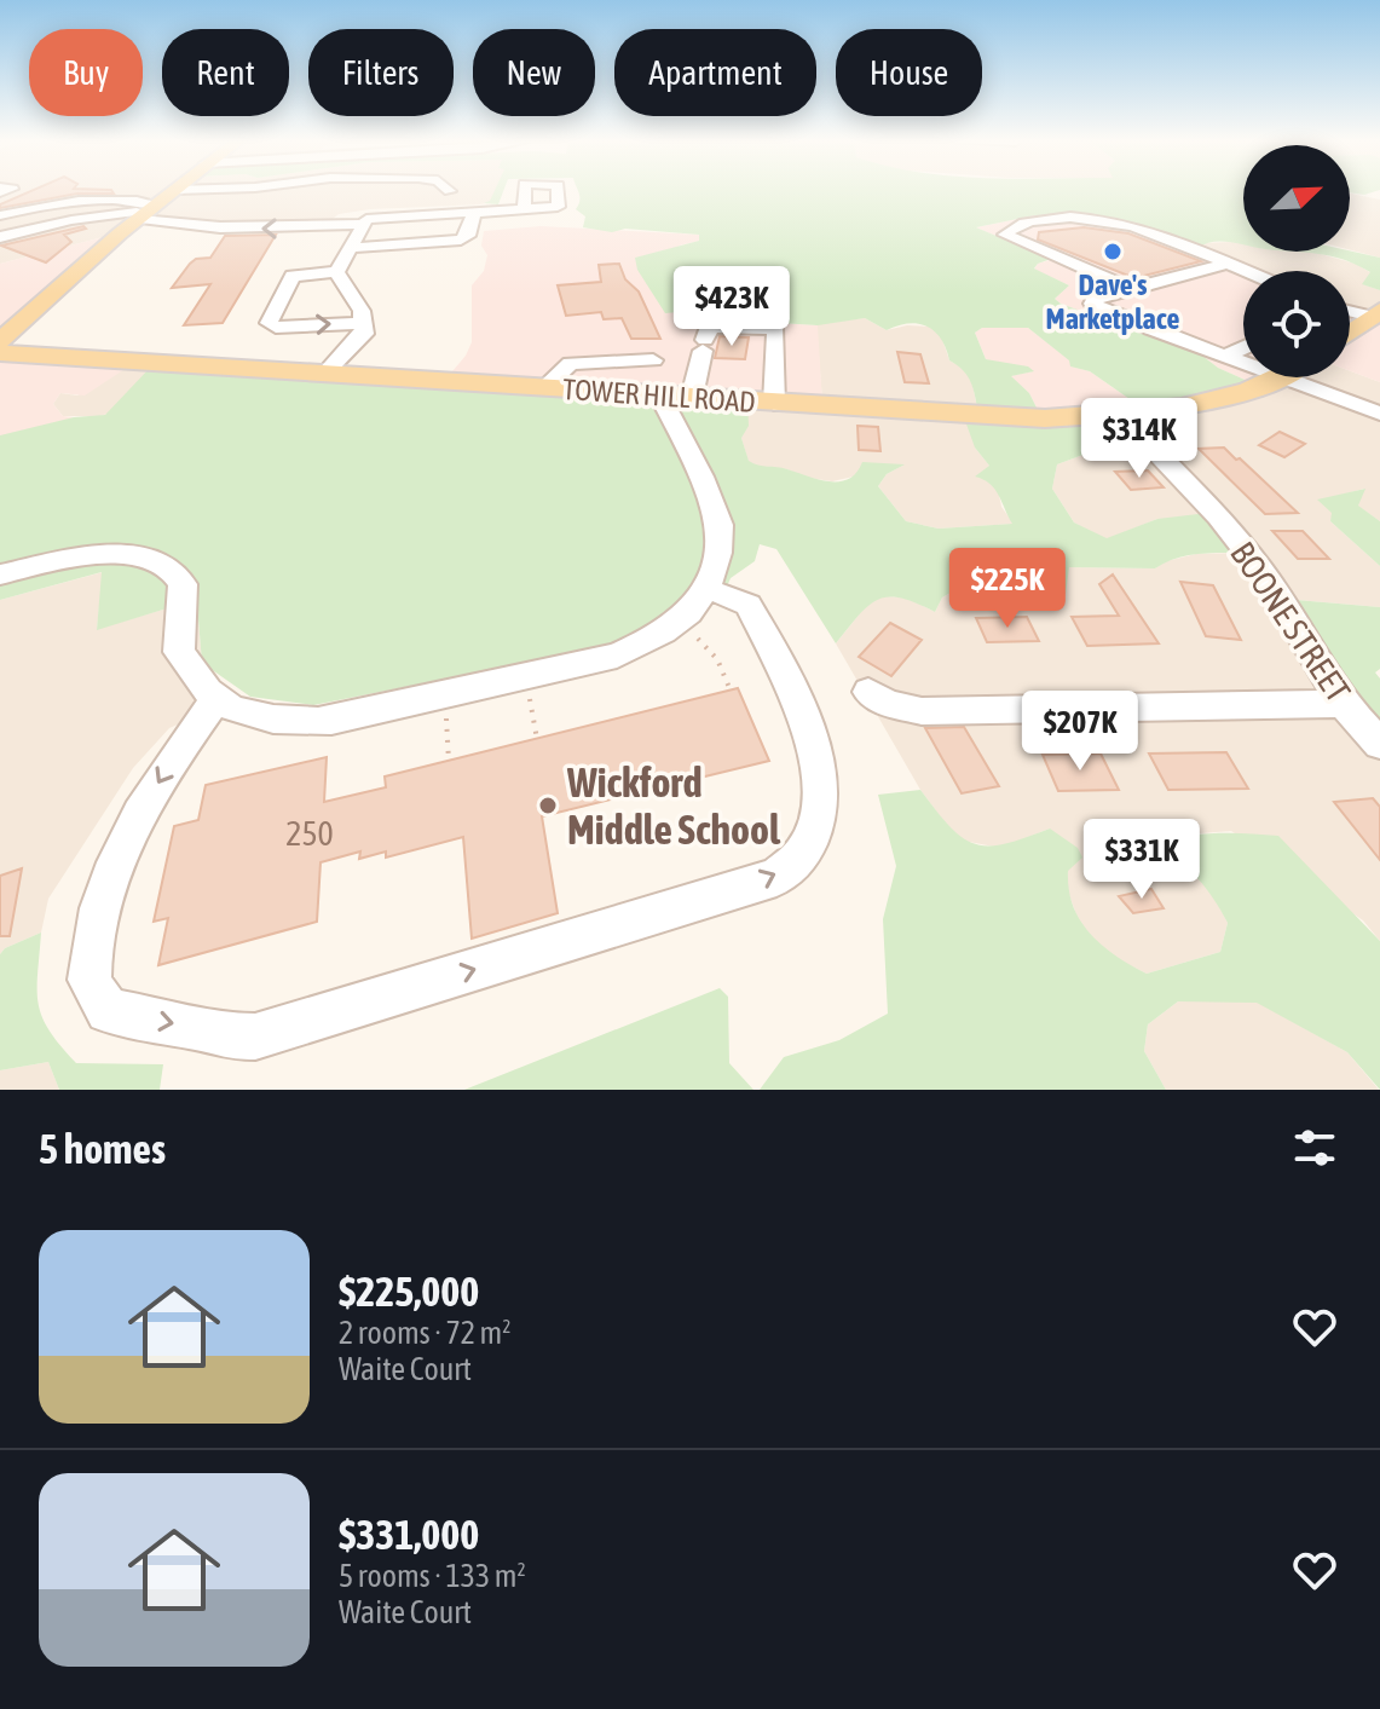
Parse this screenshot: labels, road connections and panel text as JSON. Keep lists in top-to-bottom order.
{
  "streets": {
    "main road": ["TOWER HILL ROAD"],
    "street": ["BOONE STREET"]
  },
  "crossings": [
    ["TOWER HILL ROAD", "BOONE STREET"]
  ],
  "places": ["Dave's Marketplace", "Wickford Middle School"],
  "house_numbers": ["250"],
  "north": "top right",
  "page": {
    "chip": [
      "Buy",
      "Rent",
      "Filters",
      "New",
      "Apartment",
      "House"
    ],
    "price": [
      "$423K",
      "$314K",
      "$225K",
      "$207K",
      "$331K"
    ],
    "heading": "5 homes",
    "list": [
      {
        "name": "$225,000",
        "note": "2 rooms · 72 m² · Waite Court"
      },
      {
        "name": "$331,000",
        "note": "5 rooms · 133 m² · Waite Court"
      }
    ]
  }
}
